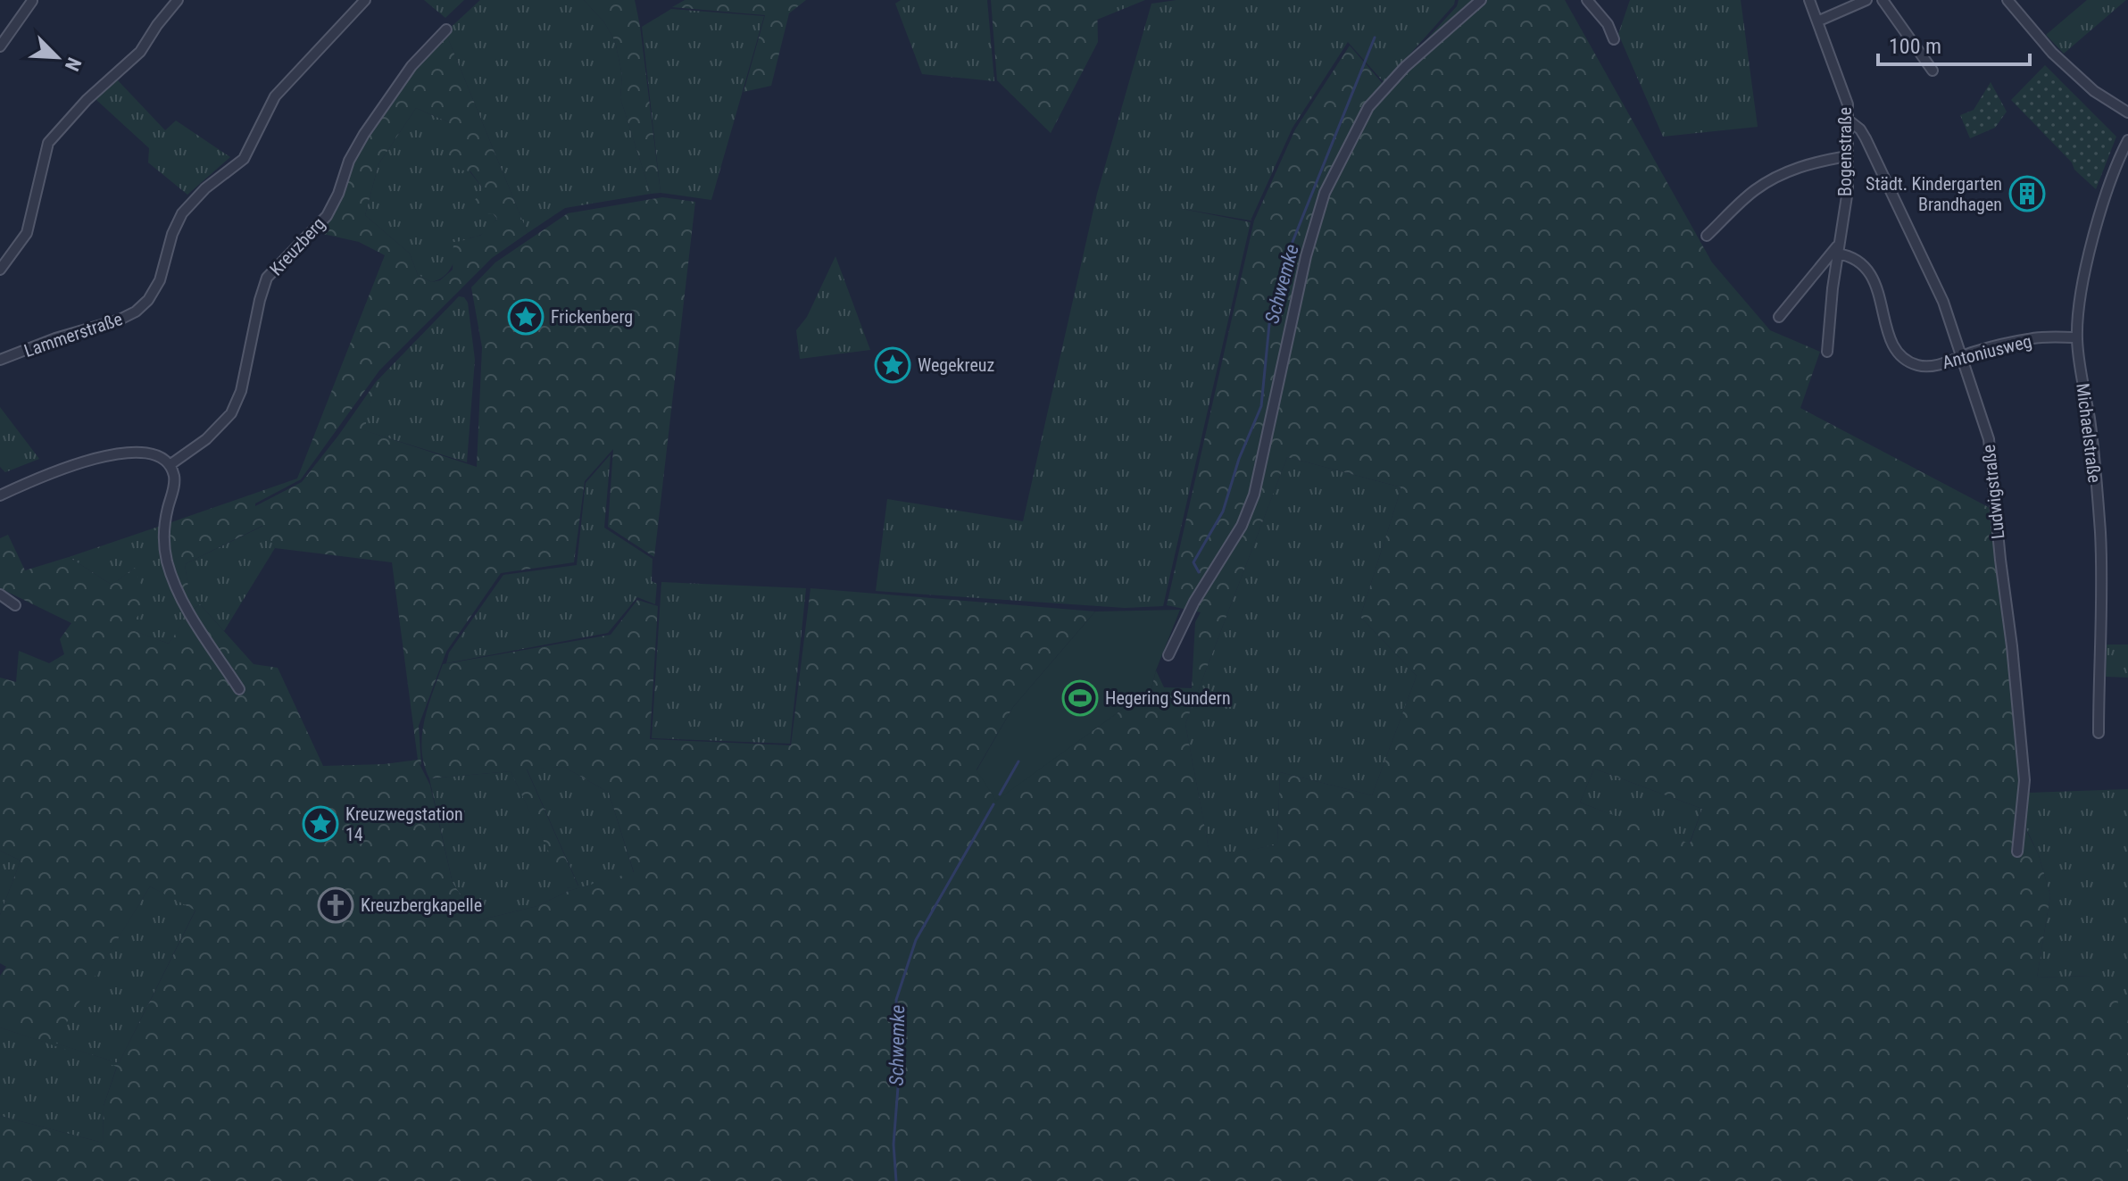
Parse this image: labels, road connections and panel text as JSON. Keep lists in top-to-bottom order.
{
  "streets": {
    "street": [
      "Bogenstraße",
      "Kreuzberg",
      "Lammerstraße",
      "Antoniusweg",
      "Michaelstraße",
      "Ludwigstraße"
    ]
  },
  "crossings": [
    ["Bogenstraße", "Antoniusweg"],
    ["Bogenstraße", "Ludwigstraße"],
    ["Antoniusweg", "Michaelstraße"],
    ["Antoniusweg", "Ludwigstraße"]
  ],
  "water": ["Schwemke"],
  "places": {
    "building": ["Städt. Kindergarten Brandhagen"],
    "place": ["Frickenberg", "Wegekreuz", "Kreuzwegstation 14"],
    "sports": ["Hegering Sundern"],
    "church": ["Kreuzbergkapelle"]
  },
  "scale_bar": "100 m",
  "north": "bottom right"
}
